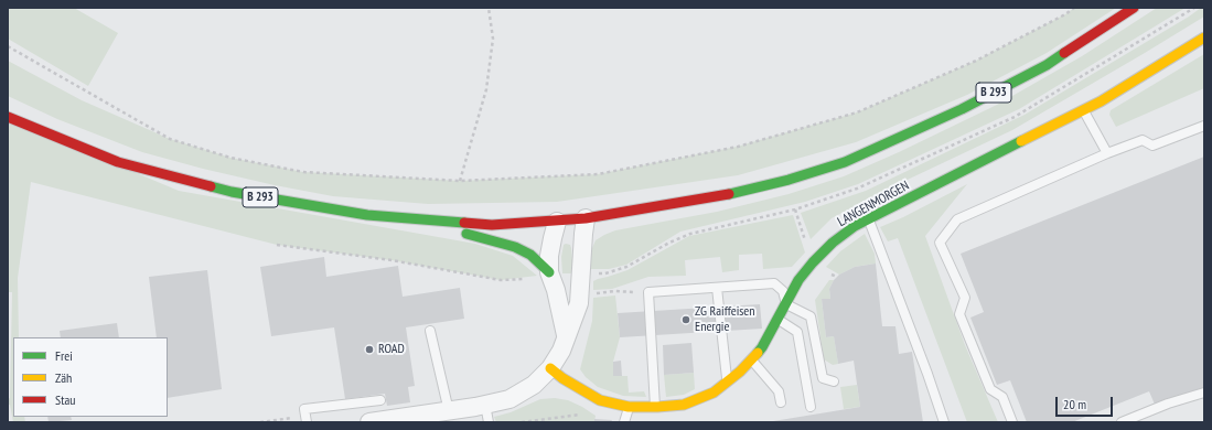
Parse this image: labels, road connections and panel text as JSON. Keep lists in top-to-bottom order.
{
  "streets": {
    "main road": ["B 293", "LANGENMORGEN"]
  },
  "places": ["ZG Raiffeisen Energie", "ROAD"],
  "legend": ["Frei", "Zäh", "Stau"],
  "scale_bar": "20 m"
}
